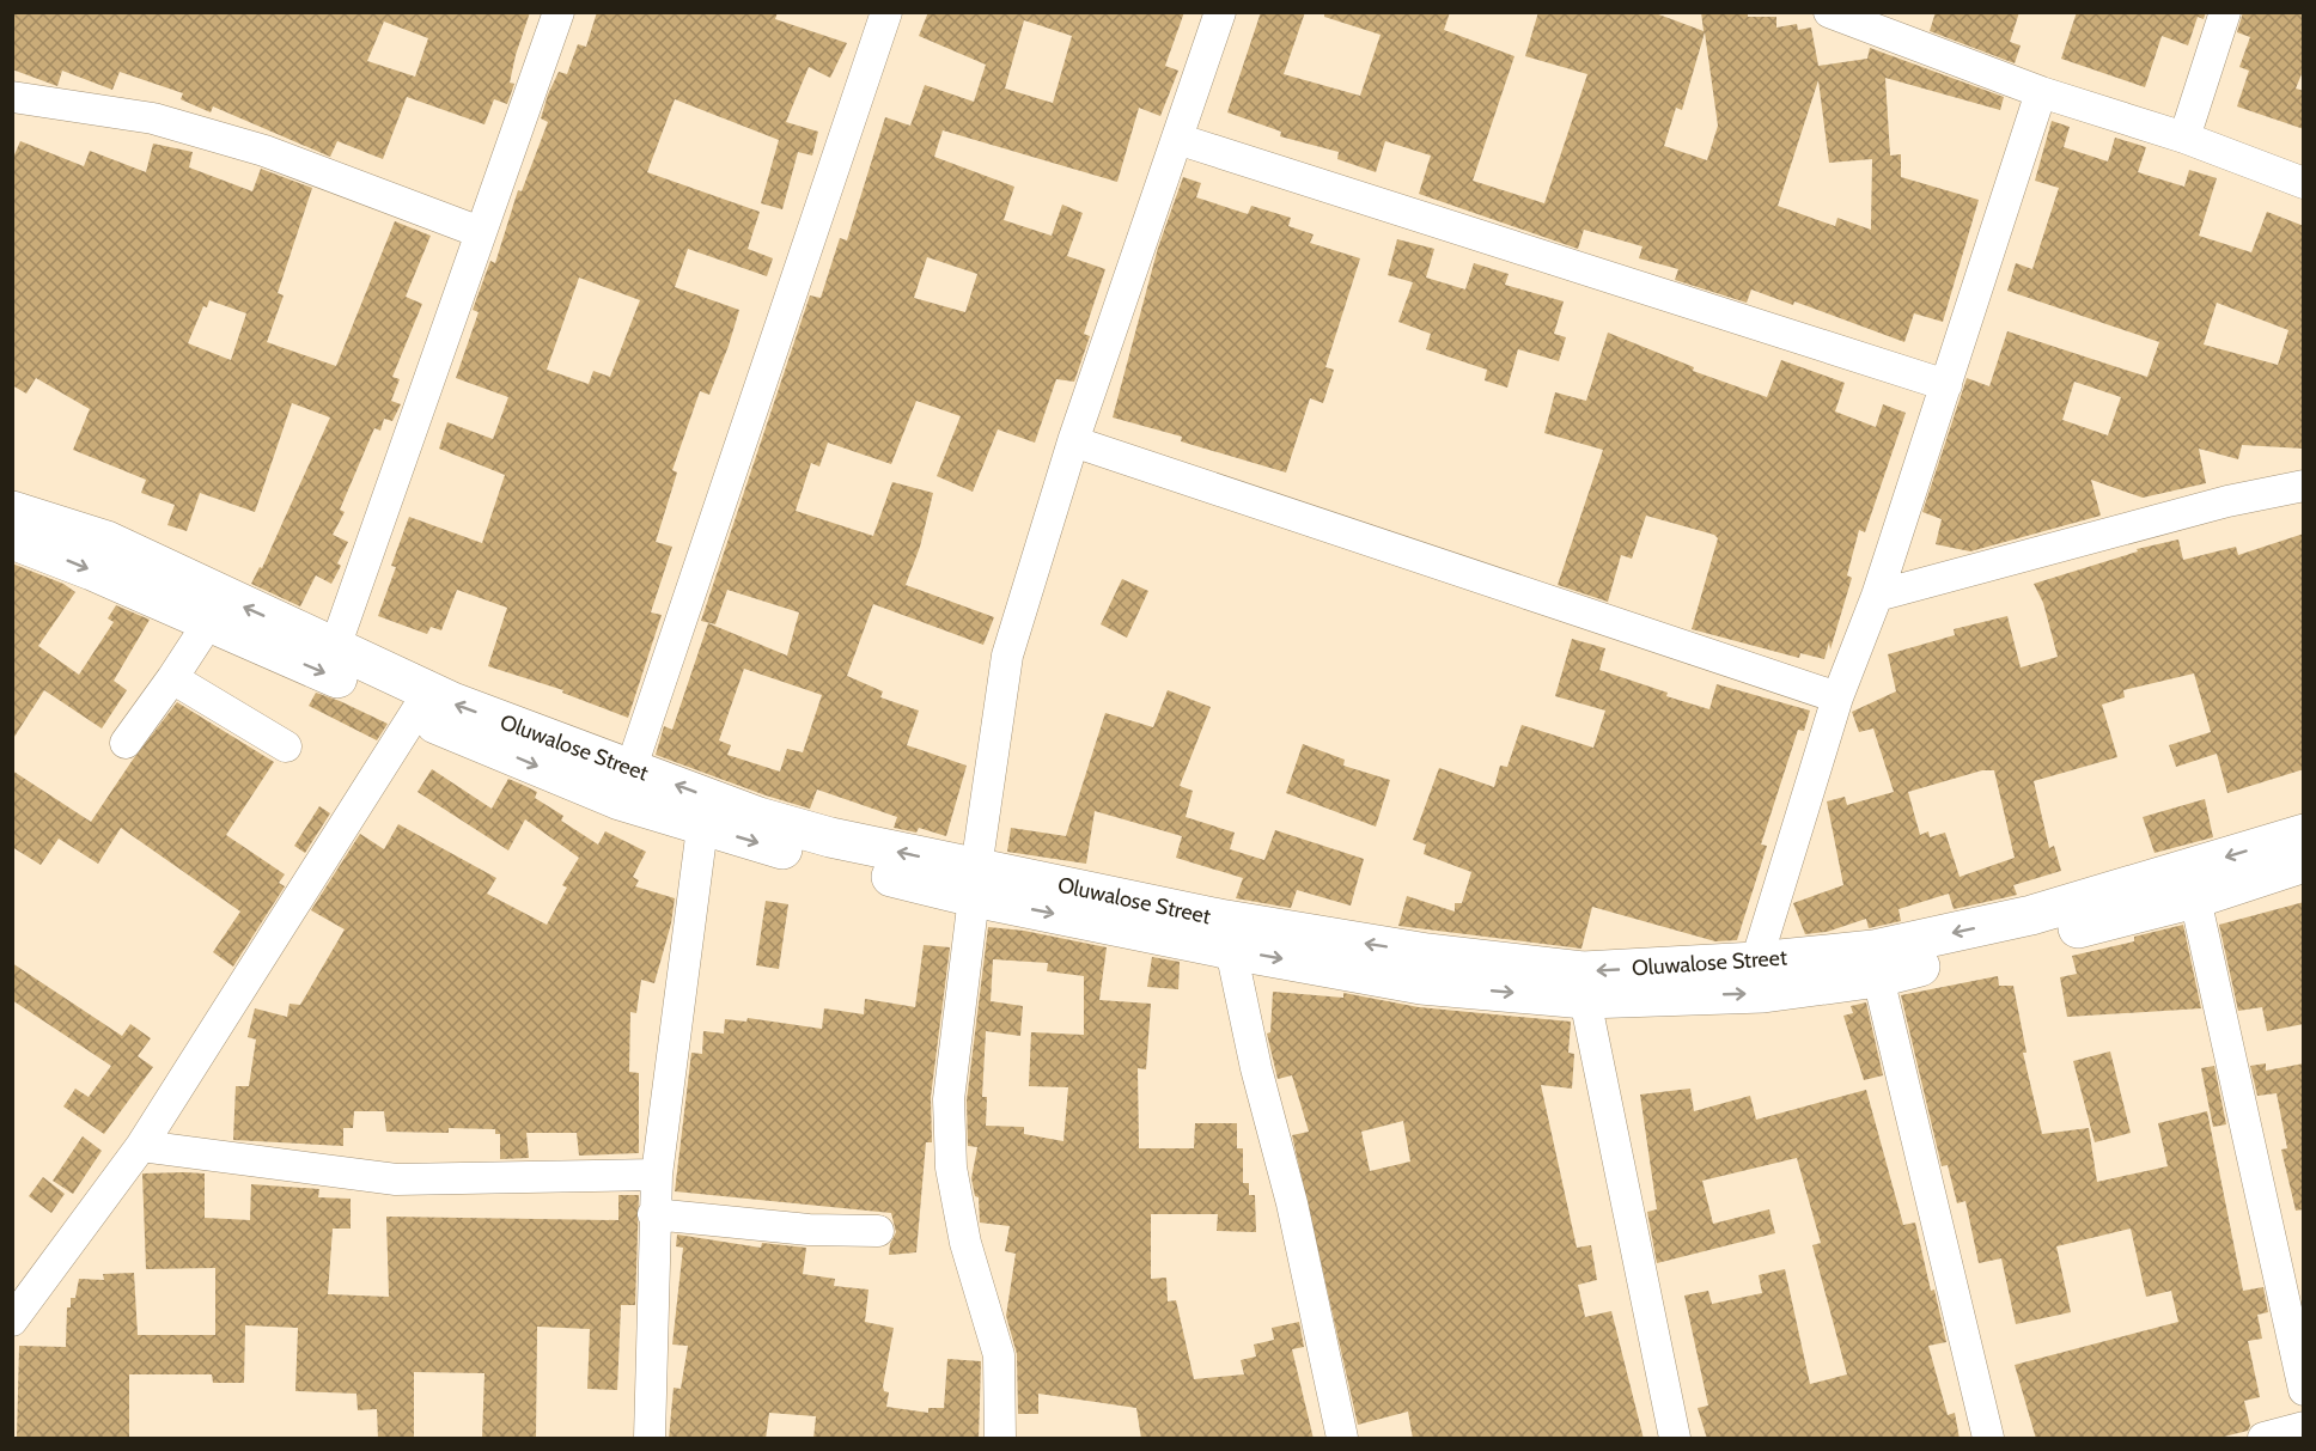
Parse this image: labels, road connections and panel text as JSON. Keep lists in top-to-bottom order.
{
  "streets": {
    "street": ["Oluwalose Street"]
  }
}
